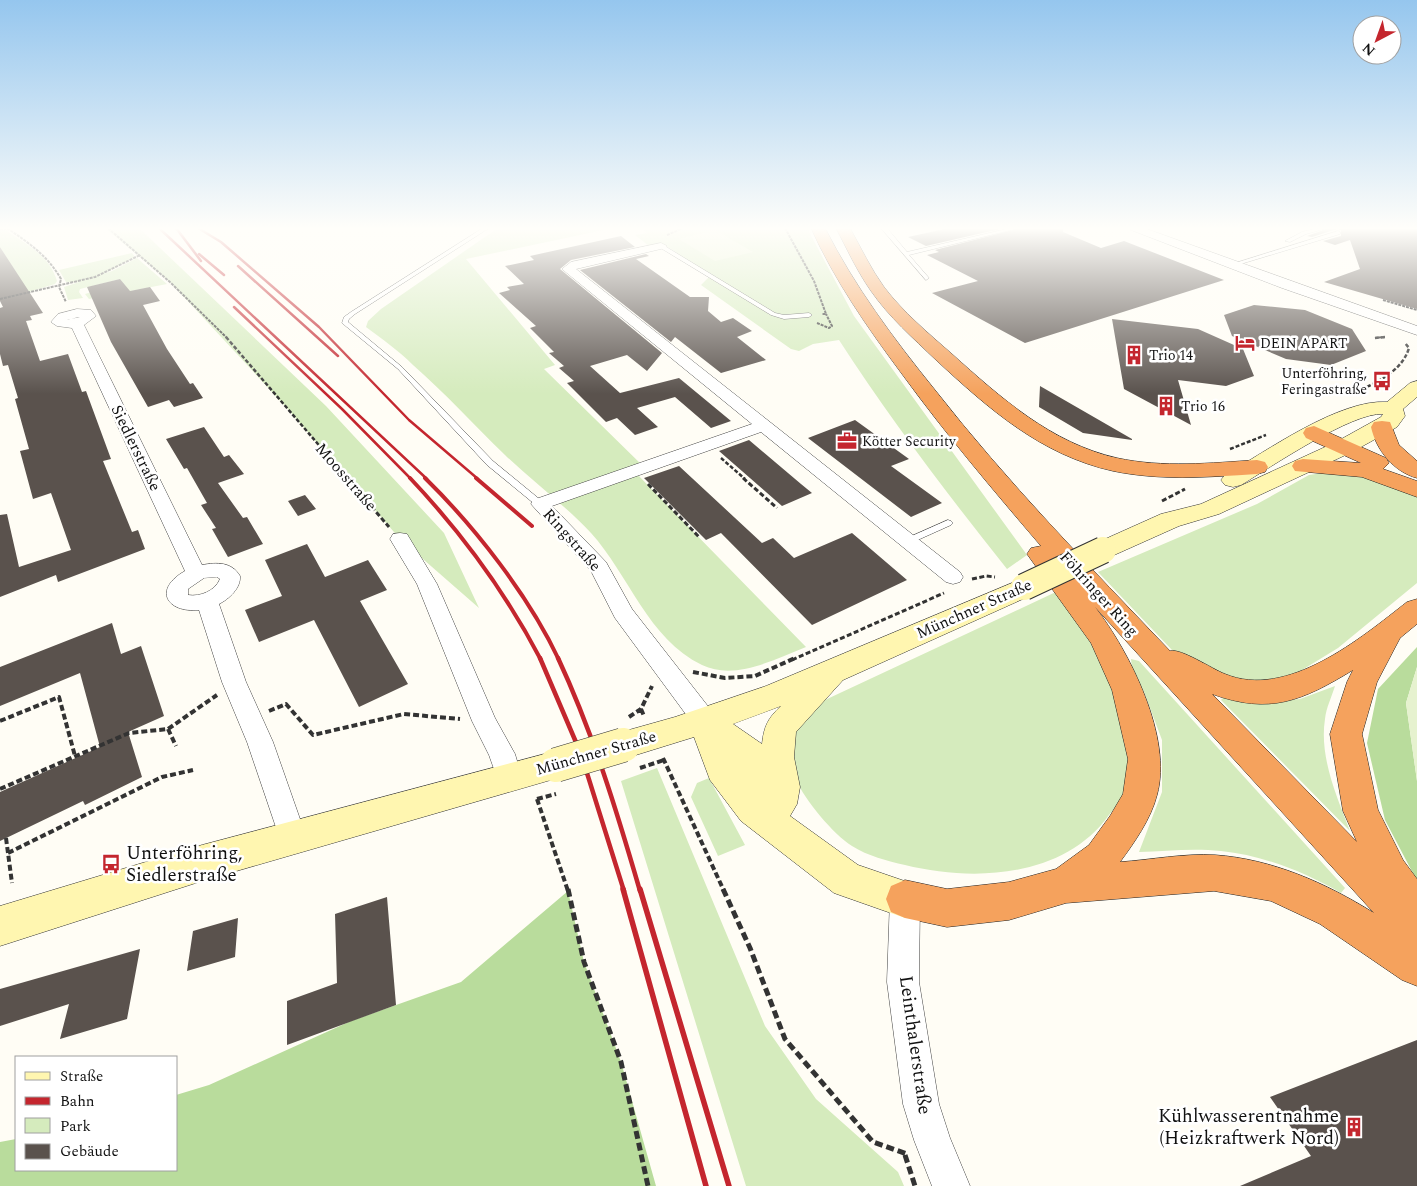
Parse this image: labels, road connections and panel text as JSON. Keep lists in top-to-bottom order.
{
  "streets": {
    "highway": ["Föhringer Ring"],
    "main road": ["Münchner Straße"],
    "street": ["Siedlerstraße", "Ringstraße", "Leinthalerstraße"],
    "path": ["Moosstraße"]
  },
  "crossings": [
    ["Ringstraße", "Münchner Straße"]
  ],
  "places": {
    "hotel": ["DEIN APART"],
    "building": ["Trio 14", "Trio 16", "Kühlwasserentnahme (Heizkraftwerk Nord)"],
    "bus stop": ["Unterföhring, Feringastraße", "Unterföhring, Siedlerstraße"],
    "office": ["Kötter Security"]
  },
  "legend": [
    "Straße",
    "Bahn",
    "Park",
    "Gebäude"
  ],
  "north": "bottom left"
}
